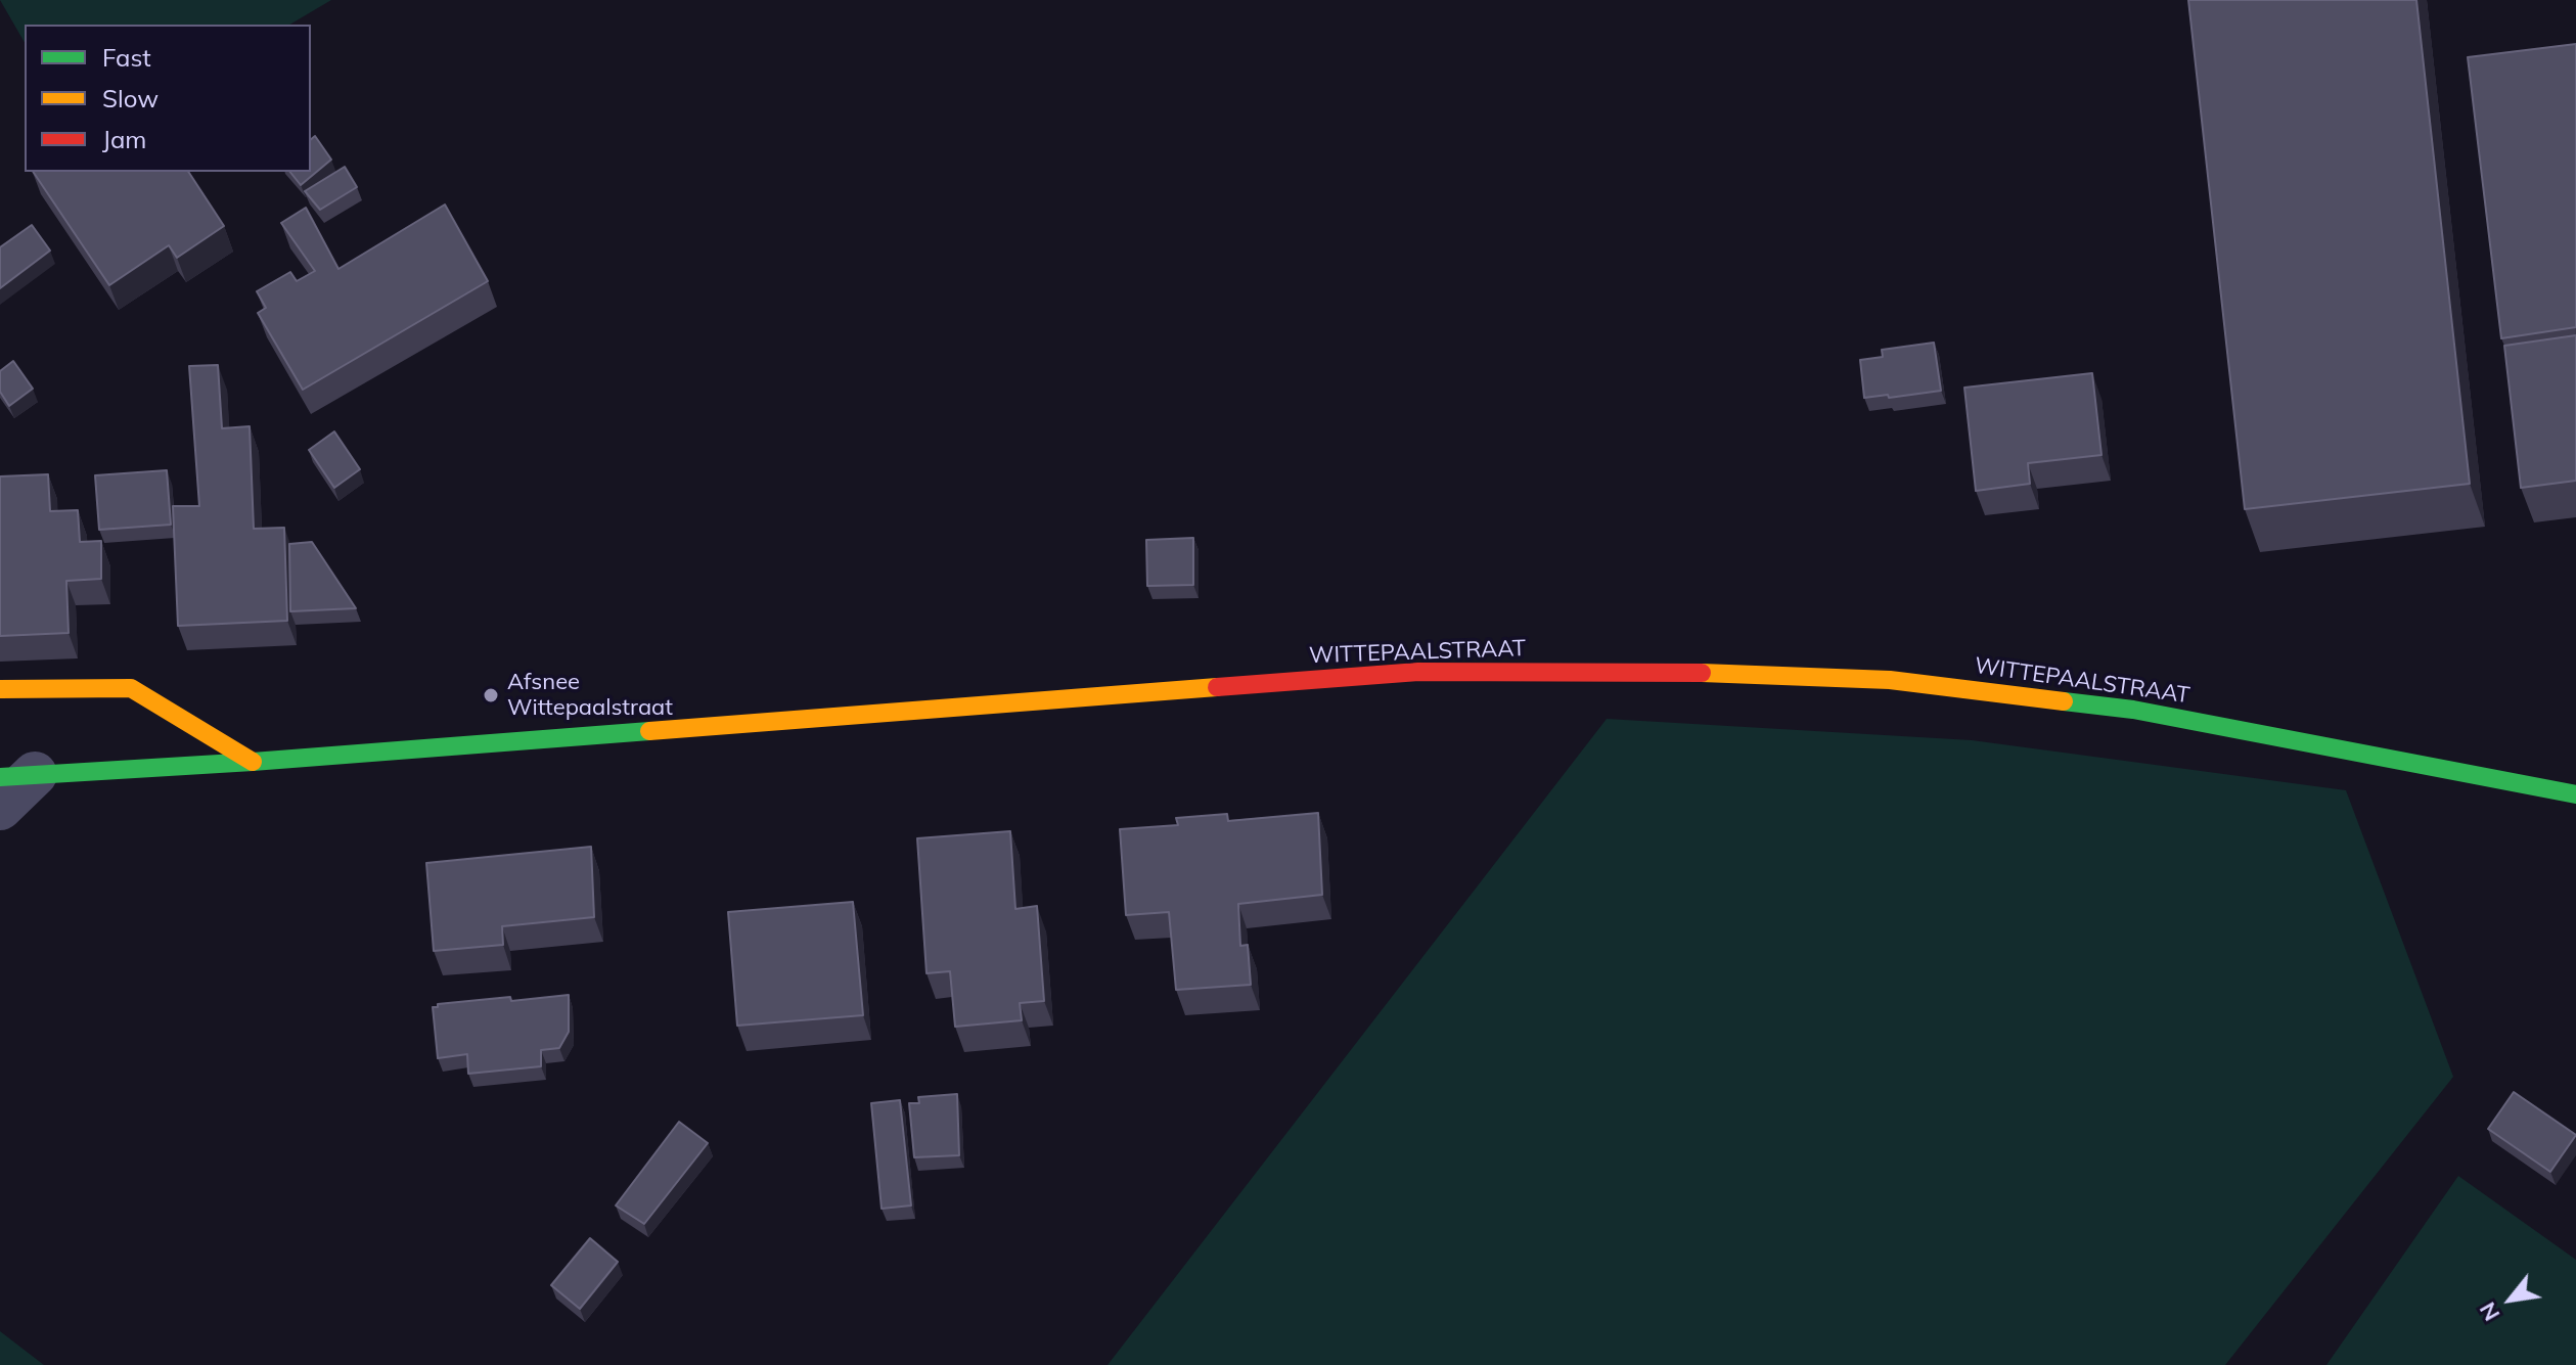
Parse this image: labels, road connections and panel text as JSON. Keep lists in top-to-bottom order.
{
  "streets": {
    "street": ["WITTEPAALSTRAAT"]
  },
  "places": ["Afsnee Wittepaalstraat"],
  "legend": ["Fast", "Slow", "Jam"],
  "north": "bottom left"
}
